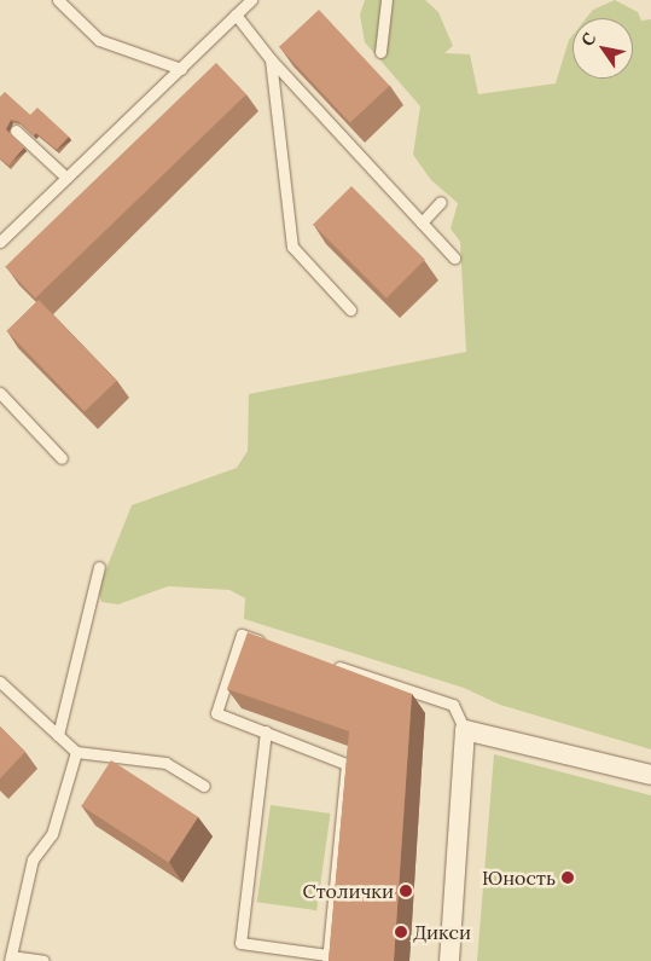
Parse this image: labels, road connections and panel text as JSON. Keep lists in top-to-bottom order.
{
  "places": ["Юность", "Столички", "Дикси"],
  "north": "top left"
}
